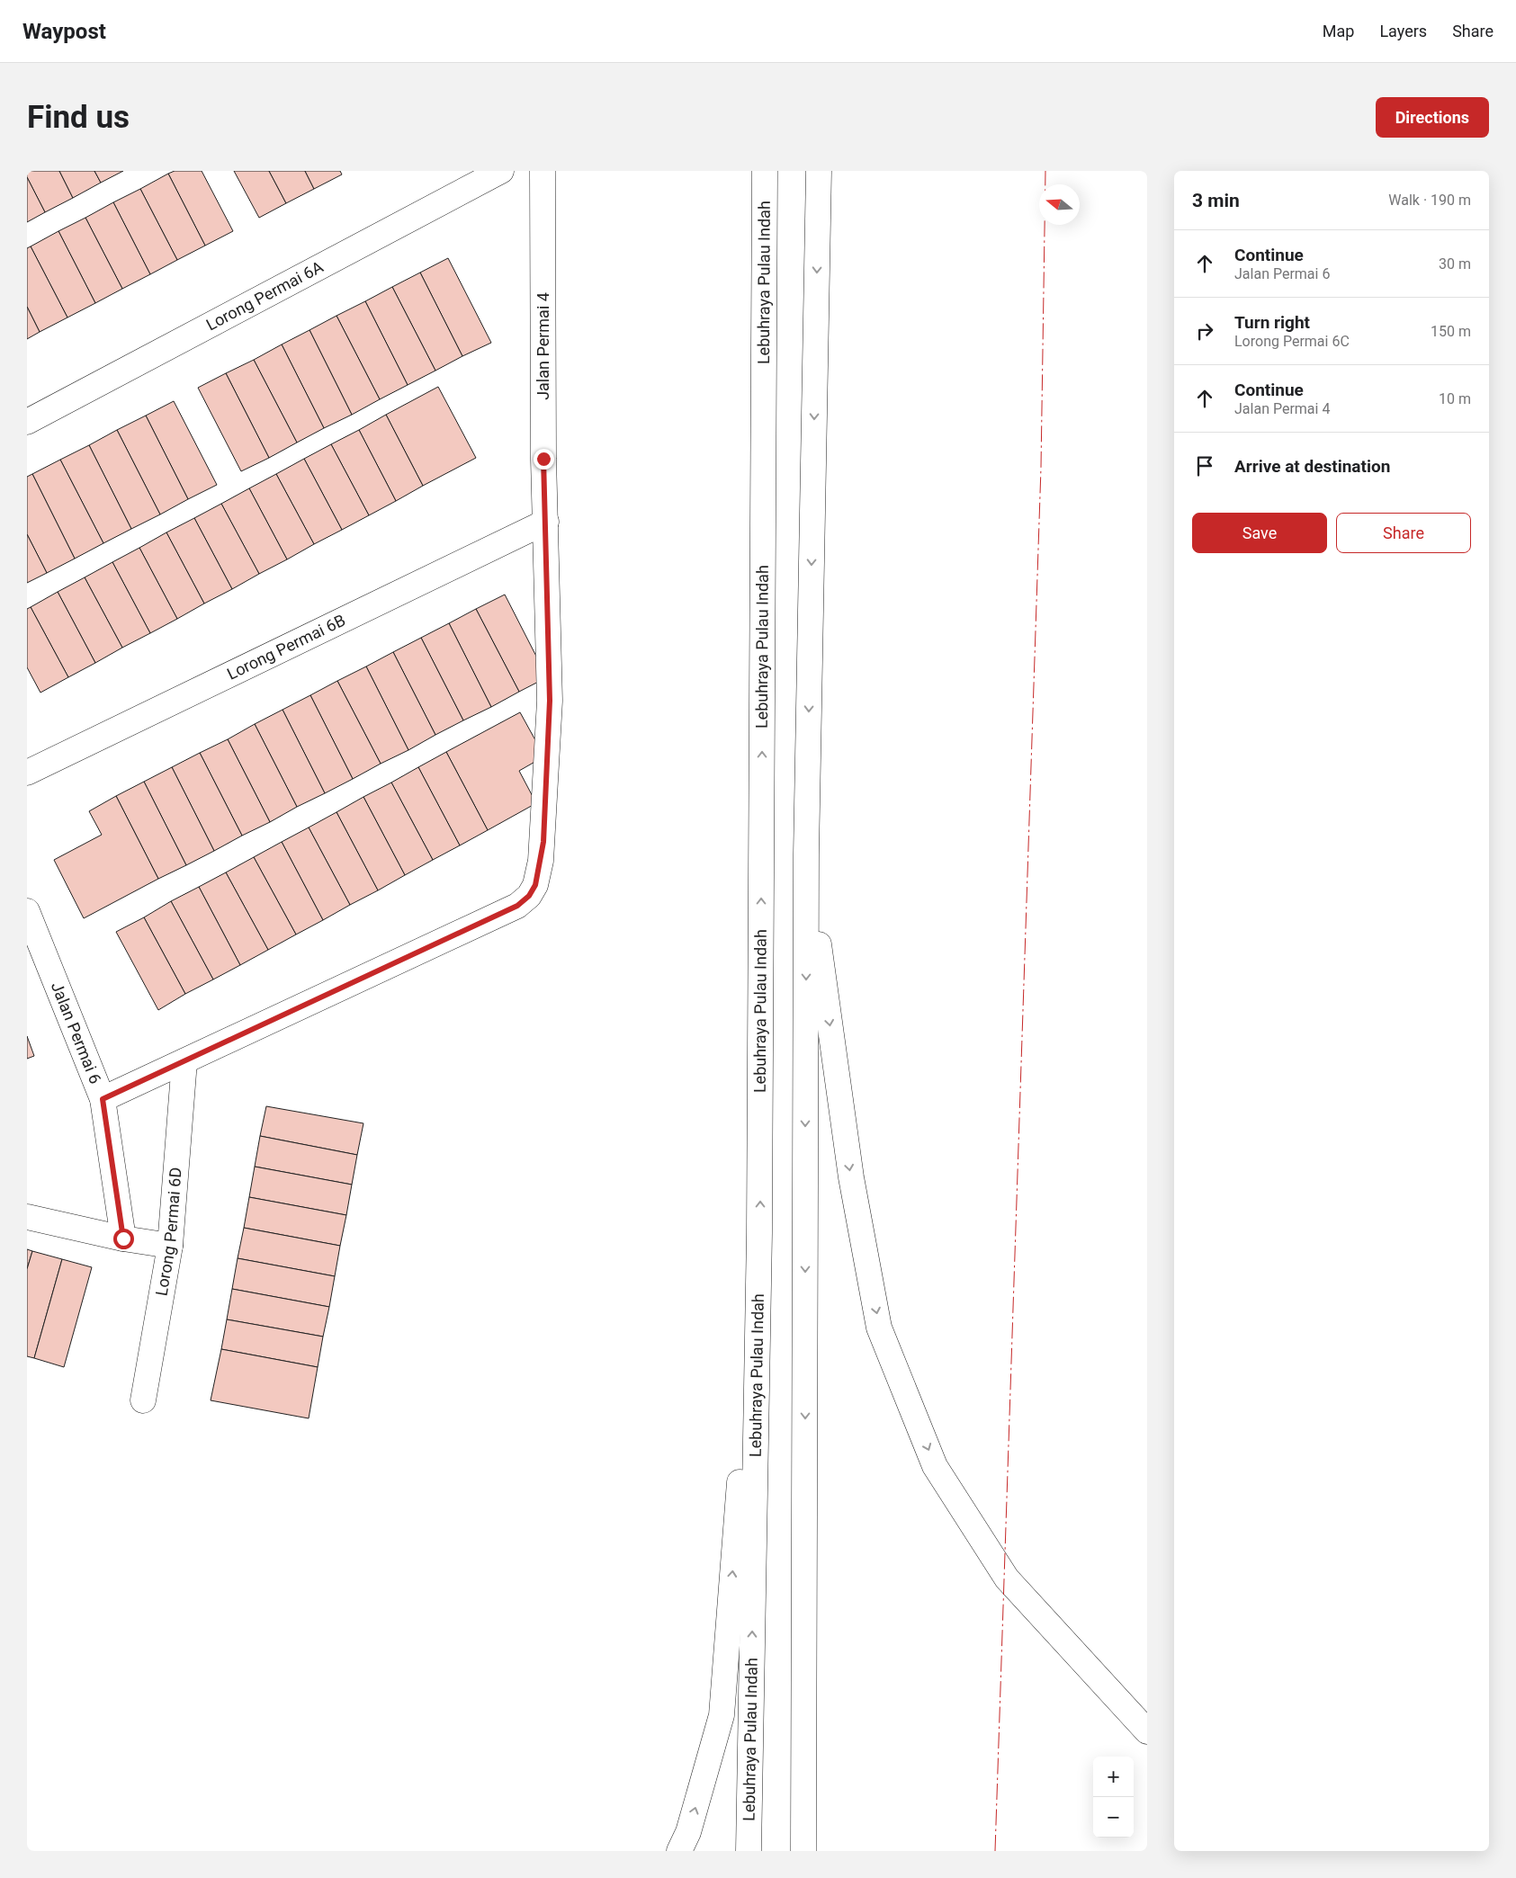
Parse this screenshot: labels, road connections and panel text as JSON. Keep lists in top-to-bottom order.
{
  "streets": {
    "main road": [
      "Lebuhraya Pulau Indah",
      "Lorong Permai 6A",
      "Jalan Permai 4",
      "Lorong Permai 6B",
      "Jalan Permai 6",
      "Lorong Permai 6D"
    ]
  },
  "crossings": [
    ["Jalan Permai 4", "Lorong Permai 6B"],
    ["Jalan Permai 4", "Jalan Permai 6"],
    ["Jalan Permai 4", "Lorong Permai 6D"]
  ],
  "north": "left",
  "page": {
    "header": "Waypost",
    "nav": ["Map", "Layers", "Share"],
    "buttons": [
      "Directions",
      ["Save", "Share"]
    ],
    "title": "Find us",
    "heading": ["3 min", "Walk · 190 m"],
    "list": [
      ["Continue", "Jalan Permai 6", "30 m"],
      ["Turn right", "Lorong Permai 6C", "150 m"],
      ["Continue", "Jalan Permai 4", "10 m"],
      "Arrive at destination"
    ],
    "map_buttons": ["+", "−"]
  }
}
